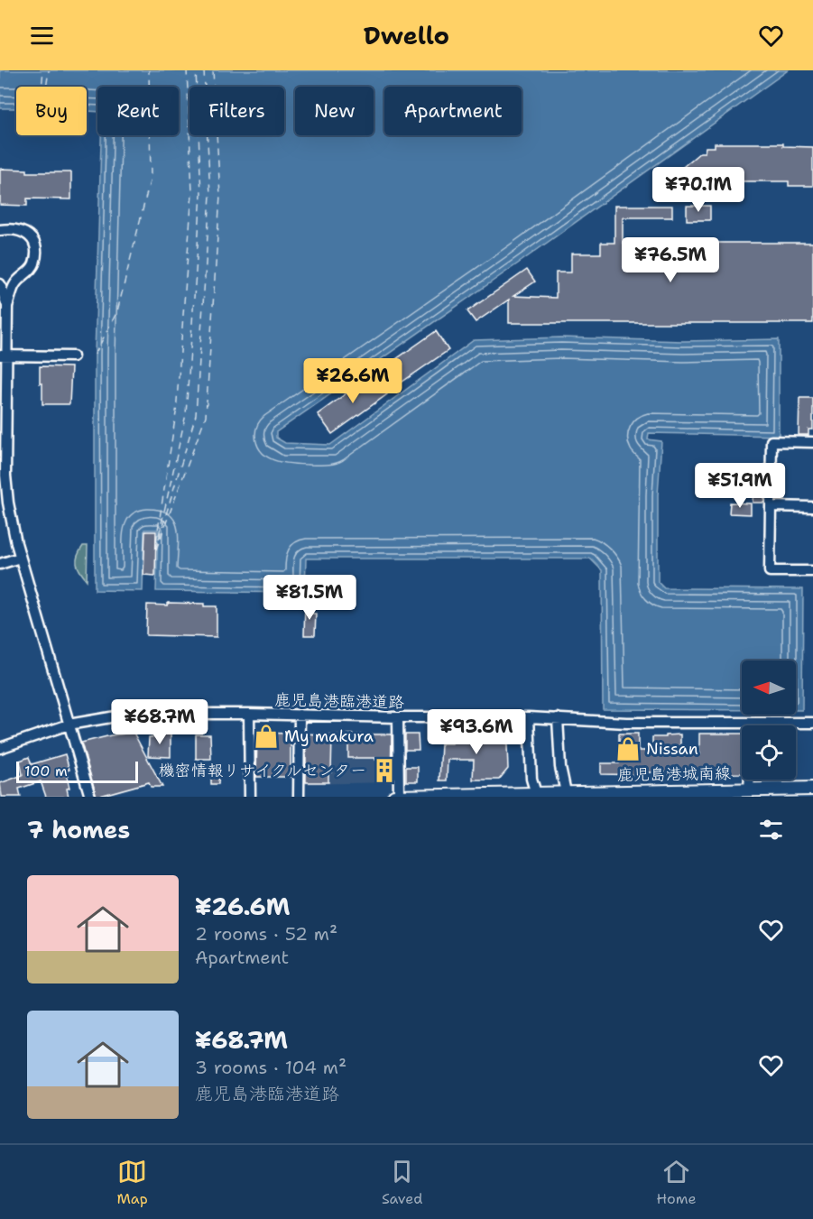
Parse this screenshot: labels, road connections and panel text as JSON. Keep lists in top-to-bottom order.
{
  "streets": {
    "main road": ["鹿児島港城南線"],
    "street": ["鹿児島港臨港道路"]
  },
  "places": {
    "shop": ["My makura", "Nissan"],
    "building": ["機密情報リサイクルセンター"]
  },
  "scale_bar": "100 m",
  "north": "left",
  "page": {
    "header": "Dwello",
    "chip": [
      "Buy",
      "Rent",
      "Filters",
      "New",
      "Apartment"
    ],
    "price": [
      "¥70.1M",
      "¥76.5M",
      "¥26.6M",
      "¥51.9M",
      "¥81.5M",
      "¥68.7M",
      "¥93.6M"
    ],
    "scale": "100 m",
    "heading": "7 homes",
    "list": [
      {
        "name": "¥26.6M",
        "note": "2 rooms · 52 m² · Apartment"
      },
      {
        "name": "¥68.7M",
        "note": "3 rooms · 104 m² · 鹿児島港臨港道路"
      }
    ],
    "tabs": ["Map", "Saved", "Home"]
  }
}
